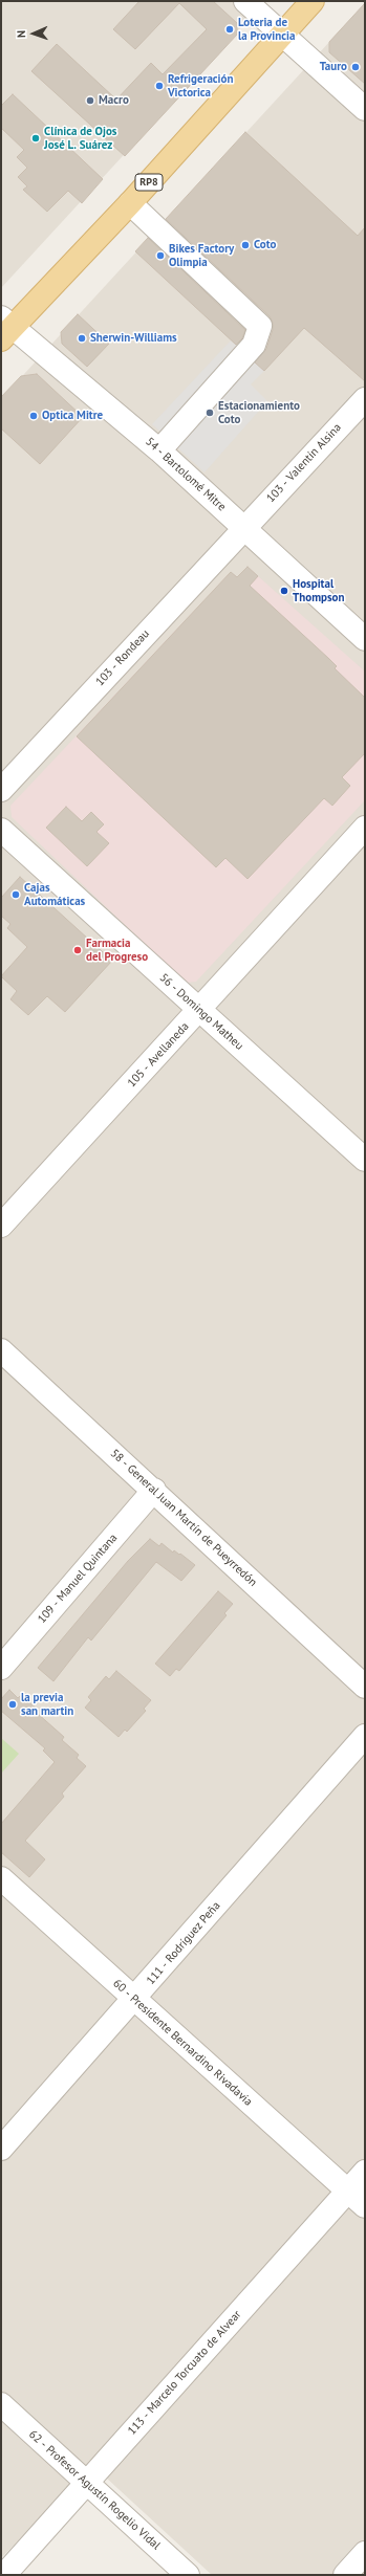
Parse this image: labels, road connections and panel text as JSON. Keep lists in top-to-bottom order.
{
  "streets": {
    "main road": ["RP8"],
    "street": [
      "103 - Valentín Alsina",
      "54 - Bartolomé Mitre",
      "103 - Rondeau",
      "56 - Domingo Matheu",
      "105 - Avellaneda",
      "58 - General Juan Martín de Pueyrredón",
      "109 - Manuel Quintana",
      "111 - Rodríguez Peña",
      "60 - Presidente Bernardino Rivadavia",
      "113 - Marcelo Torcuato de Alvear",
      "62 - Profesor Agustín Rogelio Vidal"
    ]
  },
  "crossings": [
    ["RP8", "54 - Bartolomé Mitre"],
    ["103 - Valentín Alsina", "54 - Bartolomé Mitre"],
    ["103 - Valentín Alsina", "103 - Rondeau"],
    ["54 - Bartolomé Mitre", "103 - Rondeau"],
    ["56 - Domingo Matheu", "105 - Avellaneda"],
    ["58 - General Juan Martín de Pueyrredón", "109 - Manuel Quintana"],
    ["111 - Rodríguez Peña", "60 - Presidente Bernardino Rivadavia"],
    ["60 - Presidente Bernardino Rivadavia", "113 - Marcelo Torcuato de Alvear"],
    ["113 - Marcelo Torcuato de Alvear", "62 - Profesor Agustín Rogelio Vidal"]
  ],
  "places": [
    "Loteria de la Provincia",
    "Tauro",
    "Refrigeración Victorica",
    "Macro",
    "Clínica de Ojos José L. Suárez",
    "Coto",
    "Bikes Factory Olimpia",
    "Sherwin-Williams",
    "Estacionamiento Coto",
    "Optica Mitre",
    "Hospital Thompson",
    "Cajas Automáticas",
    "Farmacia del Progreso",
    "la previa san martin"
  ],
  "north": "left"
}
